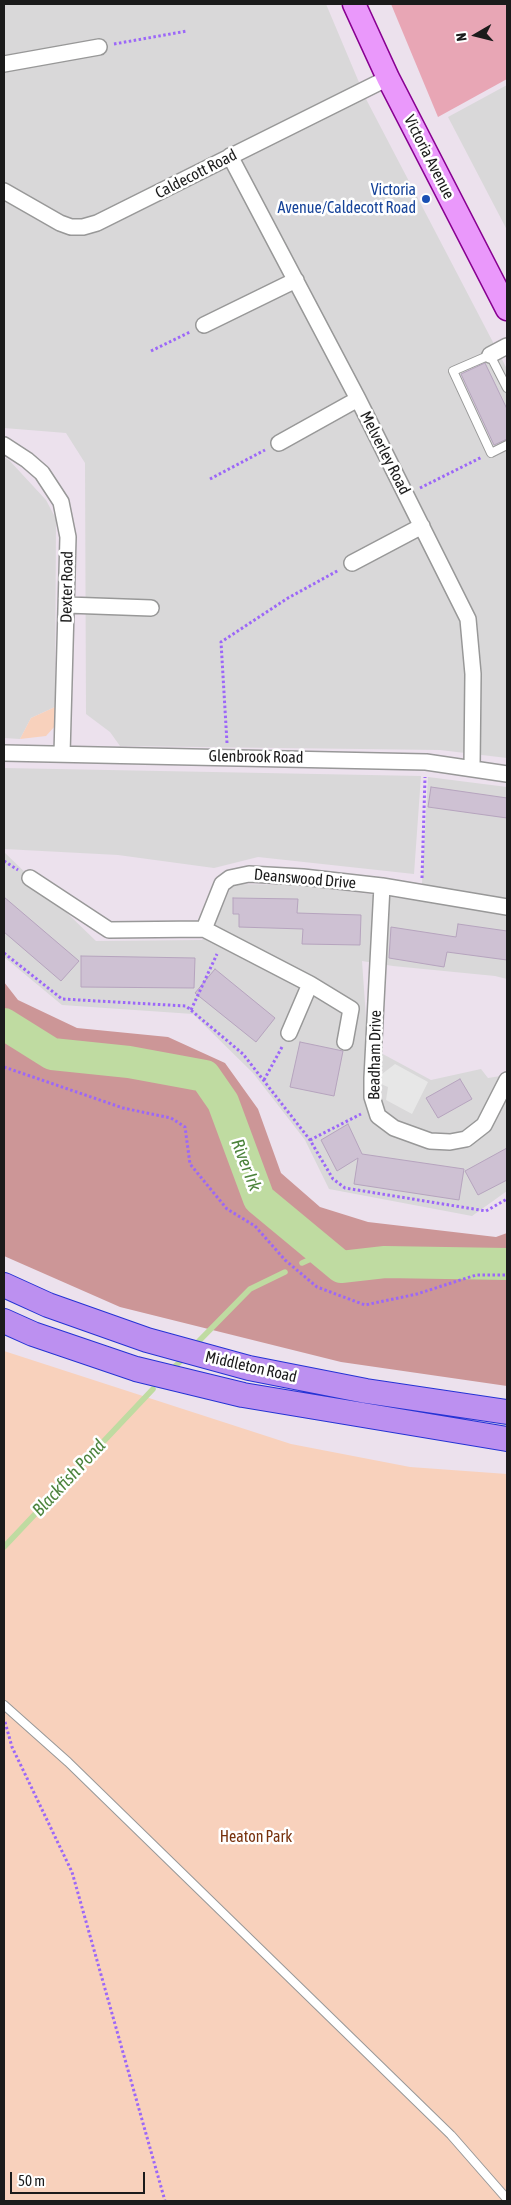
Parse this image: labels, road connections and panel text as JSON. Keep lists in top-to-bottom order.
{
  "streets": {
    "highway": ["Middleton Road"],
    "main road": ["Victoria Avenue"],
    "street": [
      "Caldecott Road",
      "Melverley Road",
      "Dexter Road",
      "Glenbrook Road",
      "Deanswood Drive",
      "Beadham Drive"
    ]
  },
  "crossings": [
    ["Victoria Avenue", "Caldecott Road"],
    ["Caldecott Road", "Melverley Road"],
    ["Melverley Road", "Glenbrook Road"],
    ["Dexter Road", "Glenbrook Road"],
    ["Deanswood Drive", "Beadham Drive"]
  ],
  "water": ["River Irk", "Blackfish Pond"],
  "parks": ["Heaton Park"],
  "places": ["Victoria Avenue/Caldecott Road"],
  "scale_bar": "50 m",
  "north": "left"
}
